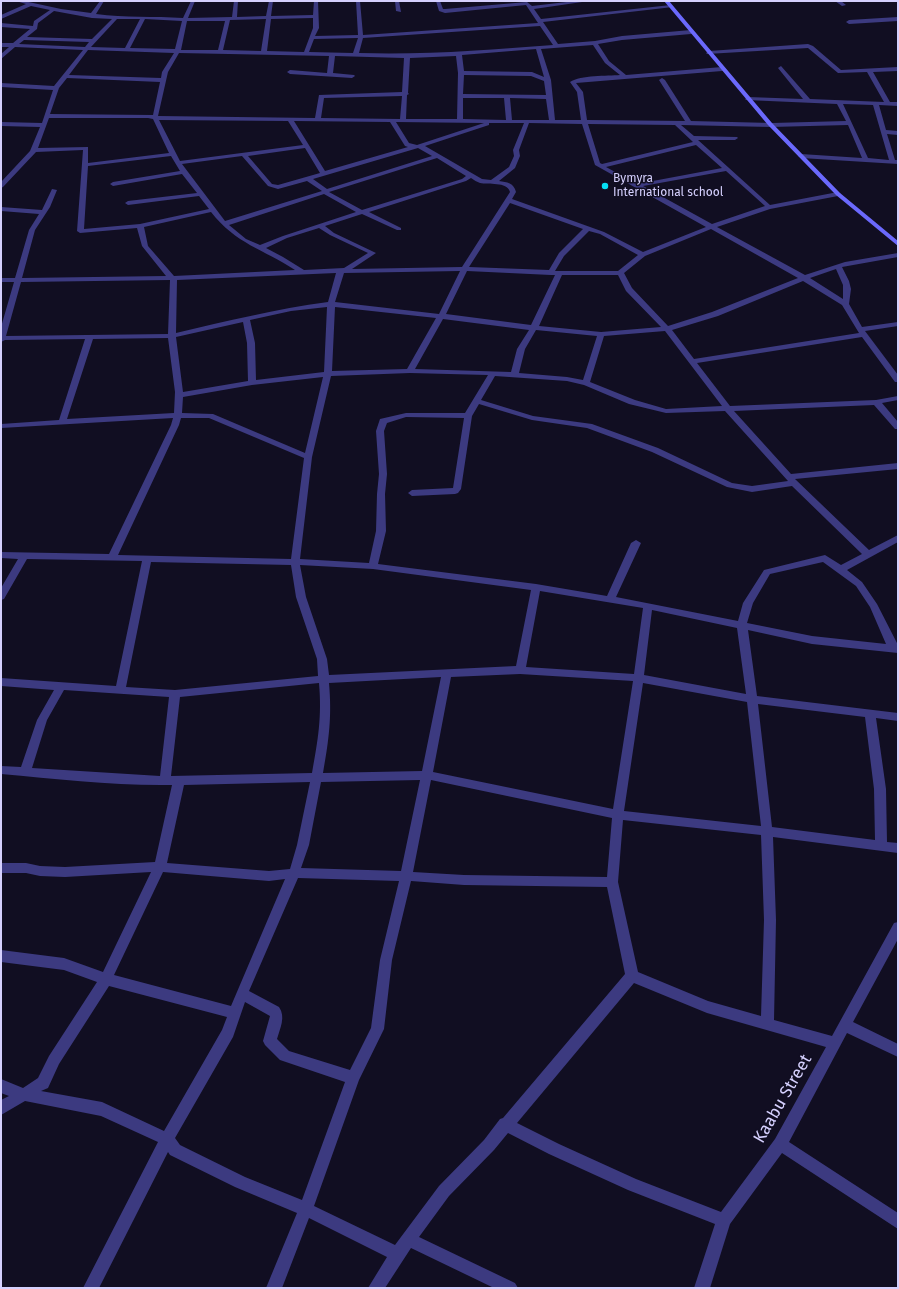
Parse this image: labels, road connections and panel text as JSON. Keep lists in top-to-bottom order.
{
  "streets": {
    "street": ["Kaabu Street"]
  },
  "places": ["Bymyra International school"]
}
